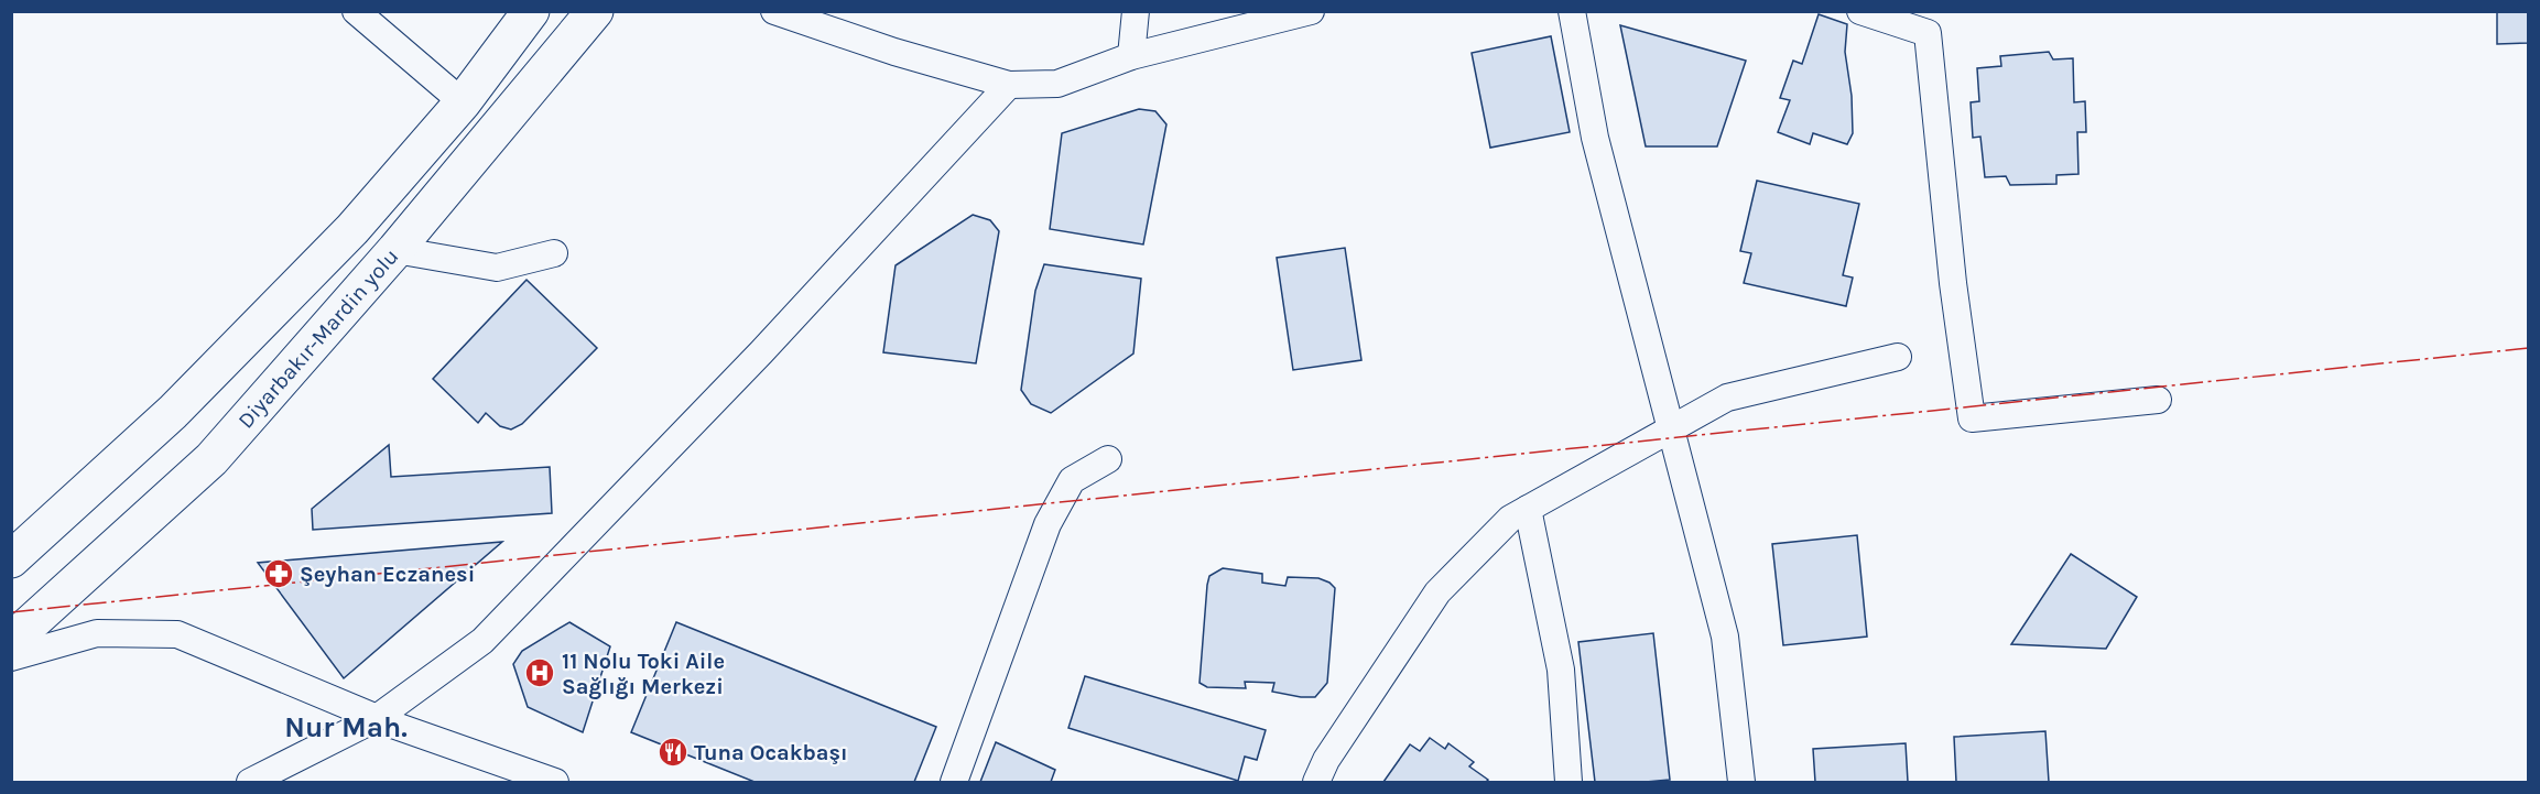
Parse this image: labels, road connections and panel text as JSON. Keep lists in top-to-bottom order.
{
  "streets": {
    "highway": ["Diyarbakır-Mardin yolu"]
  },
  "districts": ["Nur Mah."],
  "places": {
    "pharmacy": ["Şeyhan Eczanesi"],
    "hospital": ["11 Nolu Toki Aile Sağlığı Merkezi"],
    "restaurant": ["Tuna Ocakbaşı"]
  }
}
